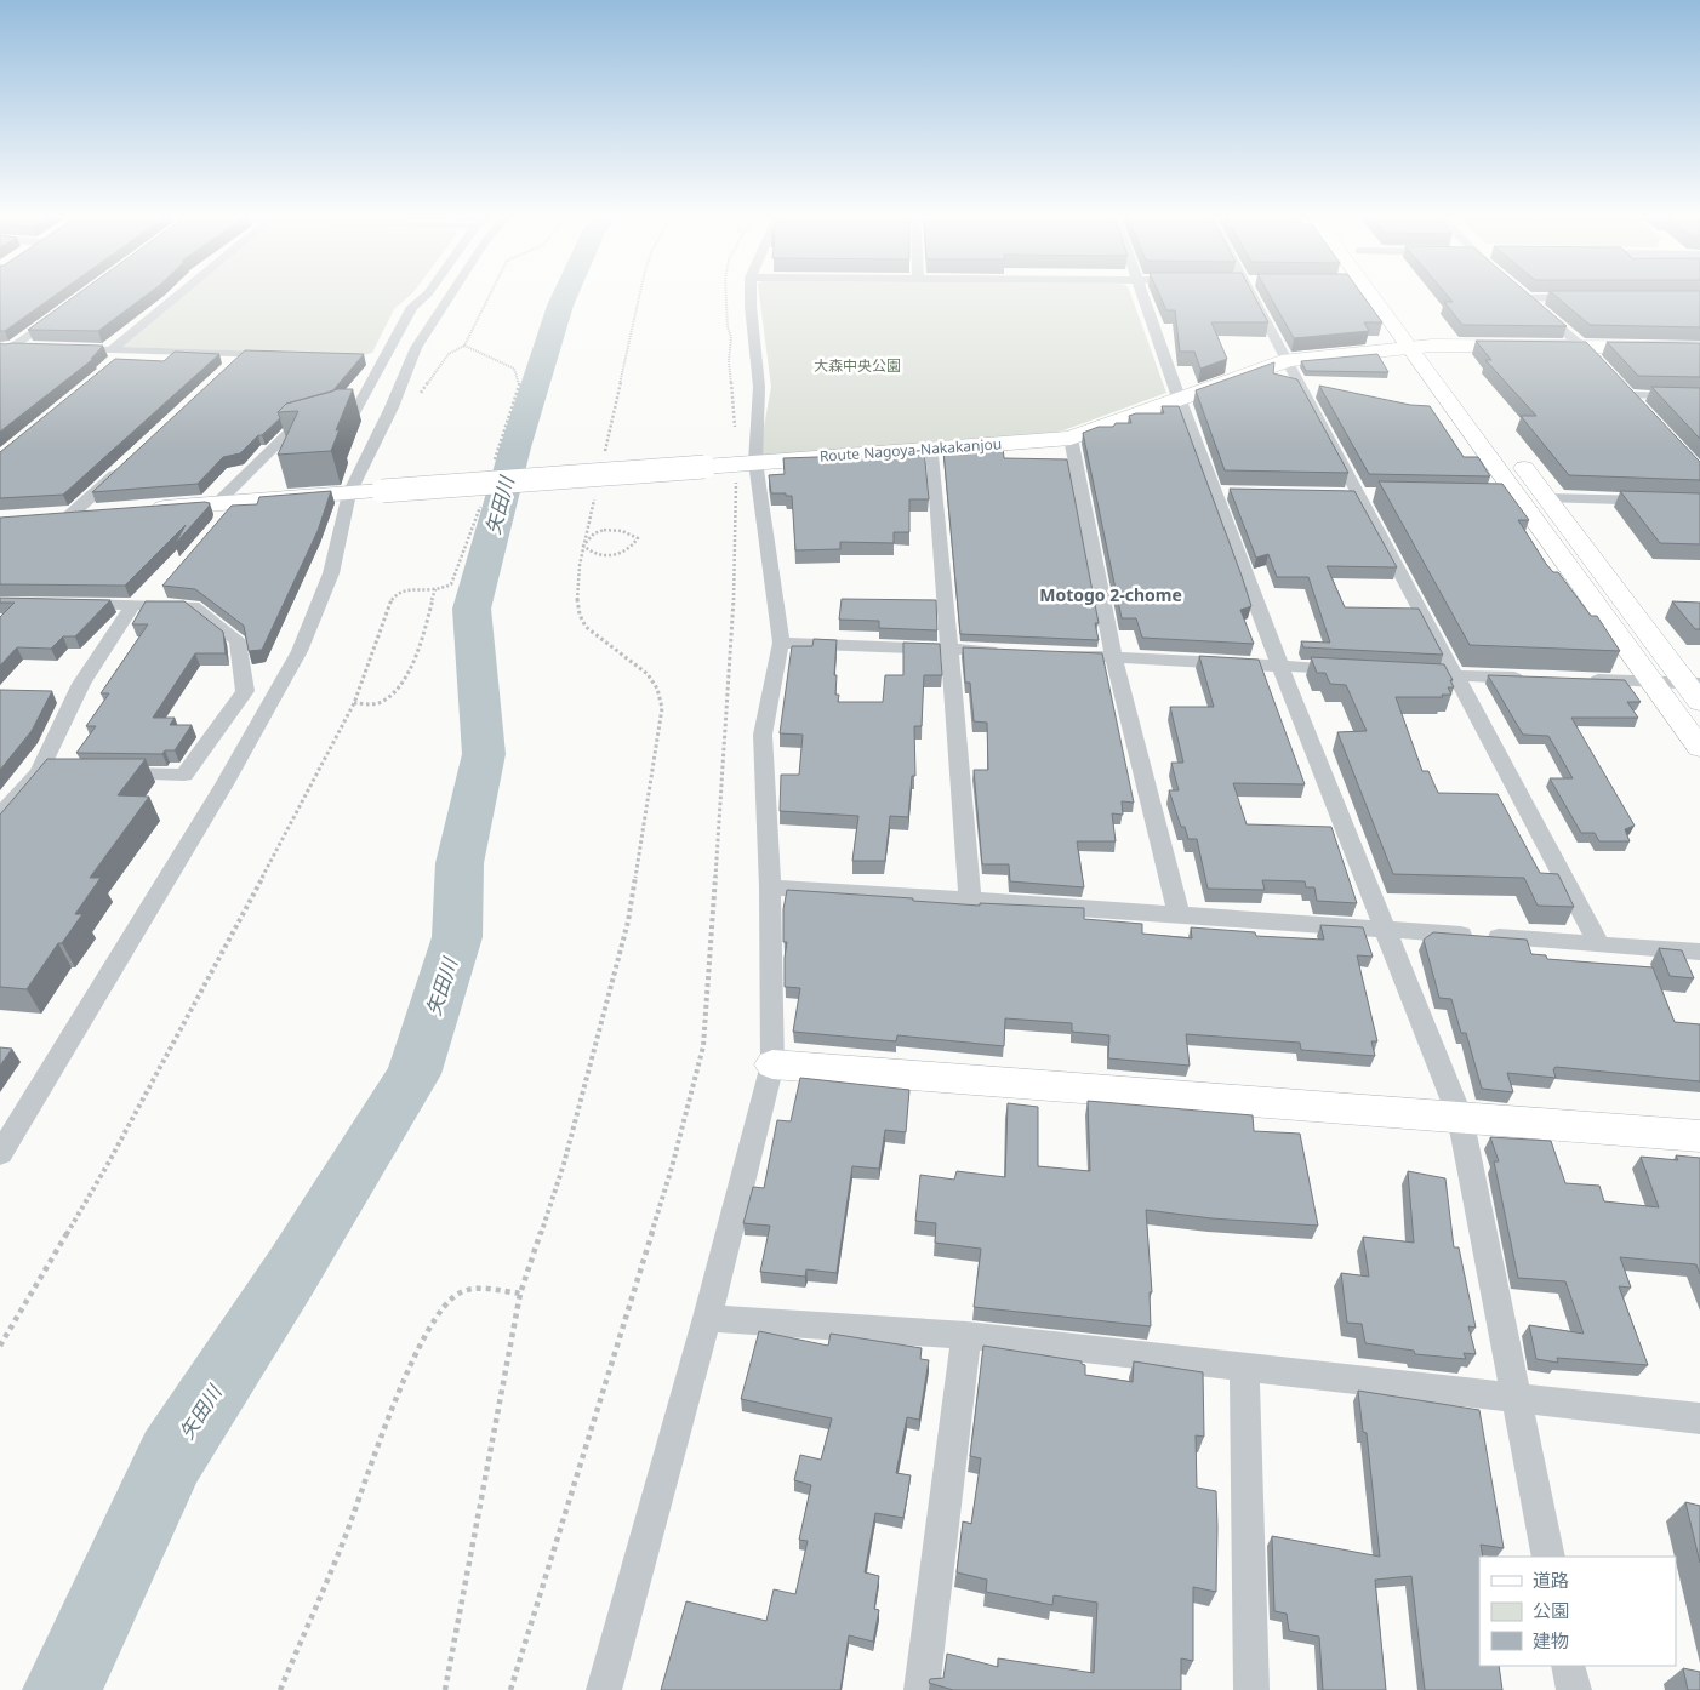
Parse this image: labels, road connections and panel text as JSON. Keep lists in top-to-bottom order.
{
  "streets": {
    "main road": ["Route Nagoya-Nakakanjou"]
  },
  "districts": ["Motogo 2-chome"],
  "water": ["矢田川"],
  "parks": ["大森中央公園"],
  "legend": ["道路", "公園", "建物"]
}
